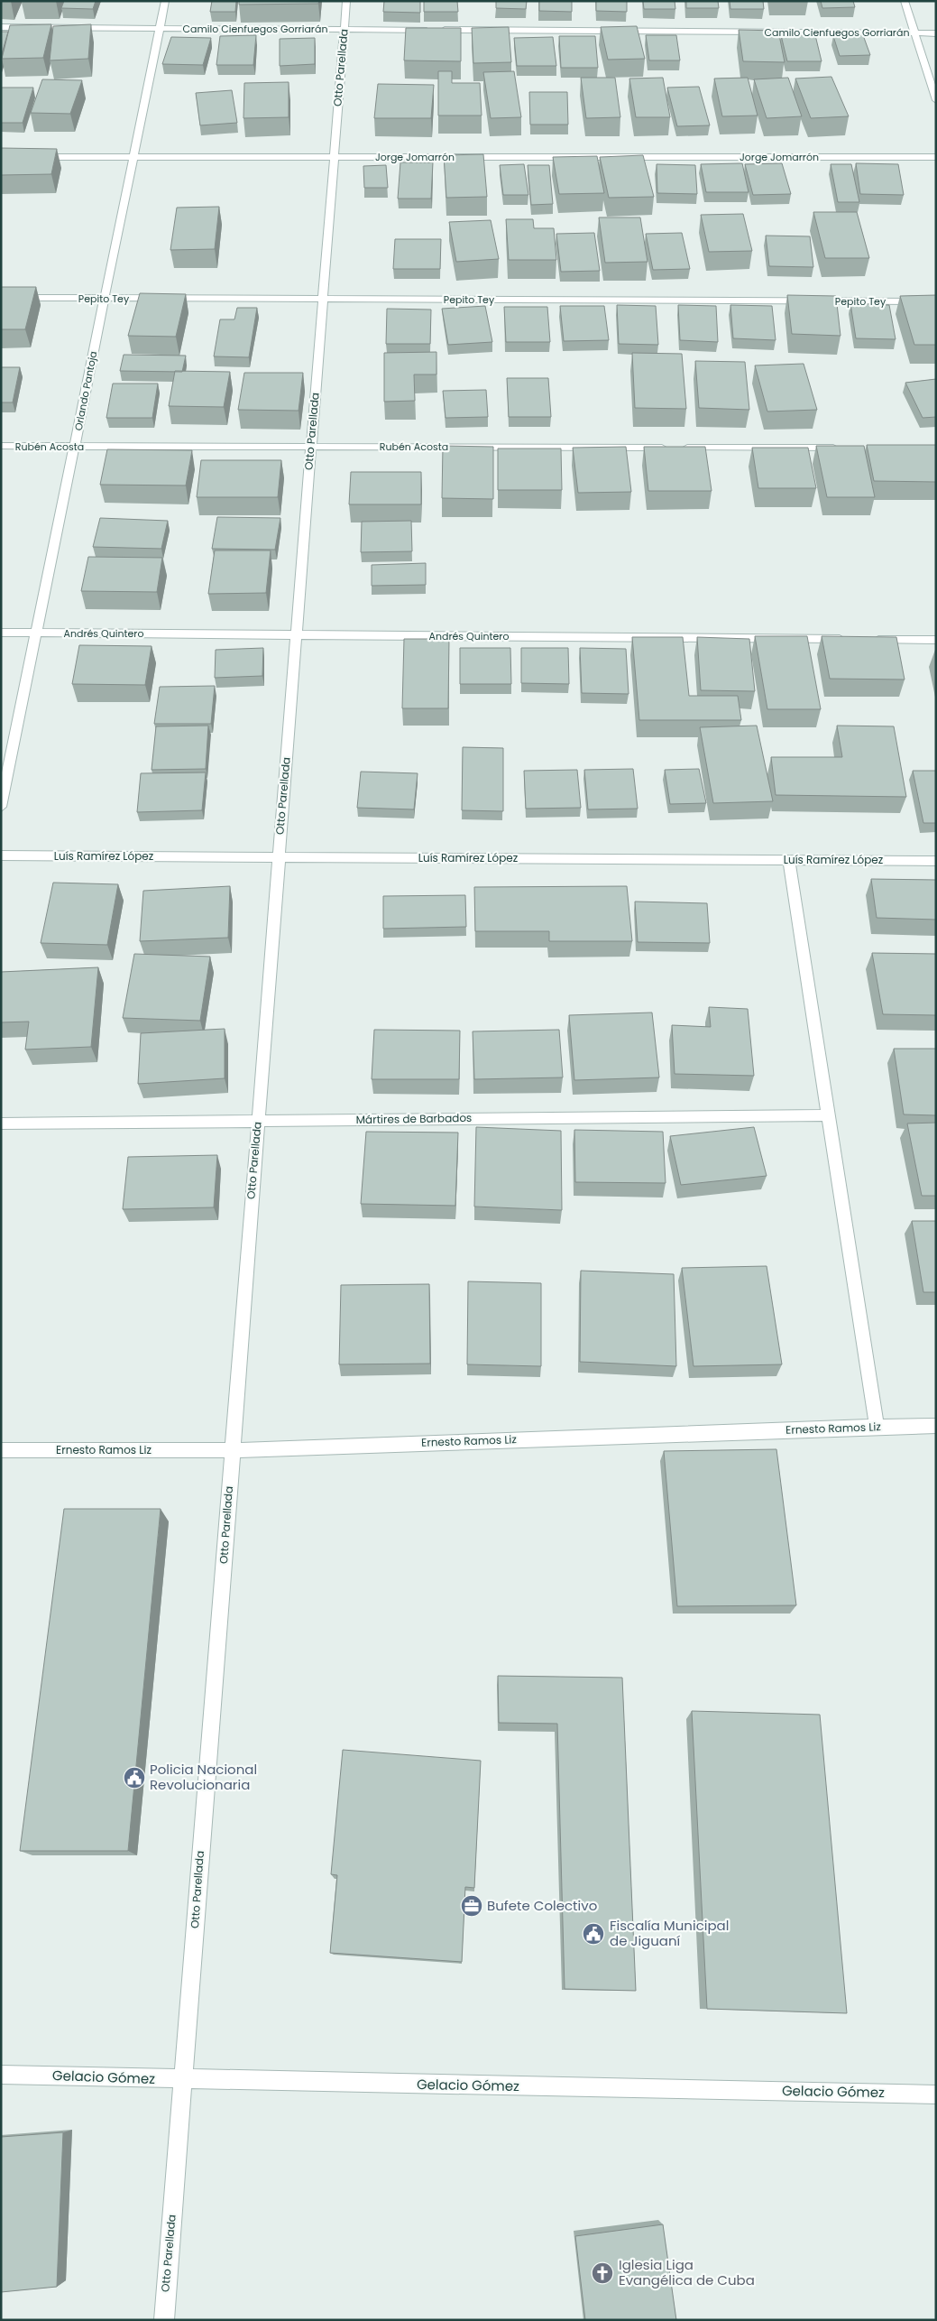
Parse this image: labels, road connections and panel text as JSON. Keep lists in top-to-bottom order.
{
  "streets": {
    "street": [
      "Camilo Cienfuegos Gorriarán",
      "Otto Parellada",
      "Jorge Jomarrón",
      "Pepito Tey",
      "Orlando Pantoja",
      "Rubén Acosta",
      "Andrés Quintero",
      "Luís Ramírez López",
      "Mártires de Barbados",
      "Ernesto Ramos Liz",
      "Gelacio Gómez"
    ]
  },
  "crossings": [
    ["Camilo Cienfuegos Gorriarán", "Otto Parellada"],
    ["Camilo Cienfuegos Gorriarán", "Orlando Pantoja"],
    ["Otto Parellada", "Jorge Jomarrón"],
    ["Otto Parellada", "Pepito Tey"],
    ["Otto Parellada", "Rubén Acosta"],
    ["Otto Parellada", "Andrés Quintero"],
    ["Otto Parellada", "Luís Ramírez López"],
    ["Otto Parellada", "Mártires de Barbados"],
    ["Otto Parellada", "Ernesto Ramos Liz"],
    ["Otto Parellada", "Gelacio Gómez"],
    ["Jorge Jomarrón", "Orlando Pantoja"],
    ["Pepito Tey", "Orlando Pantoja"],
    ["Orlando Pantoja", "Rubén Acosta"],
    ["Orlando Pantoja", "Andrés Quintero"]
  ],
  "places": {
    "public building": ["Policia Nacional Revolucionaria", "Fiscalía Municipal de Jiguaní"],
    "office": ["Bufete Colectivo"],
    "church": ["Iglesia Liga Evangélica de Cuba"]
  }
}
